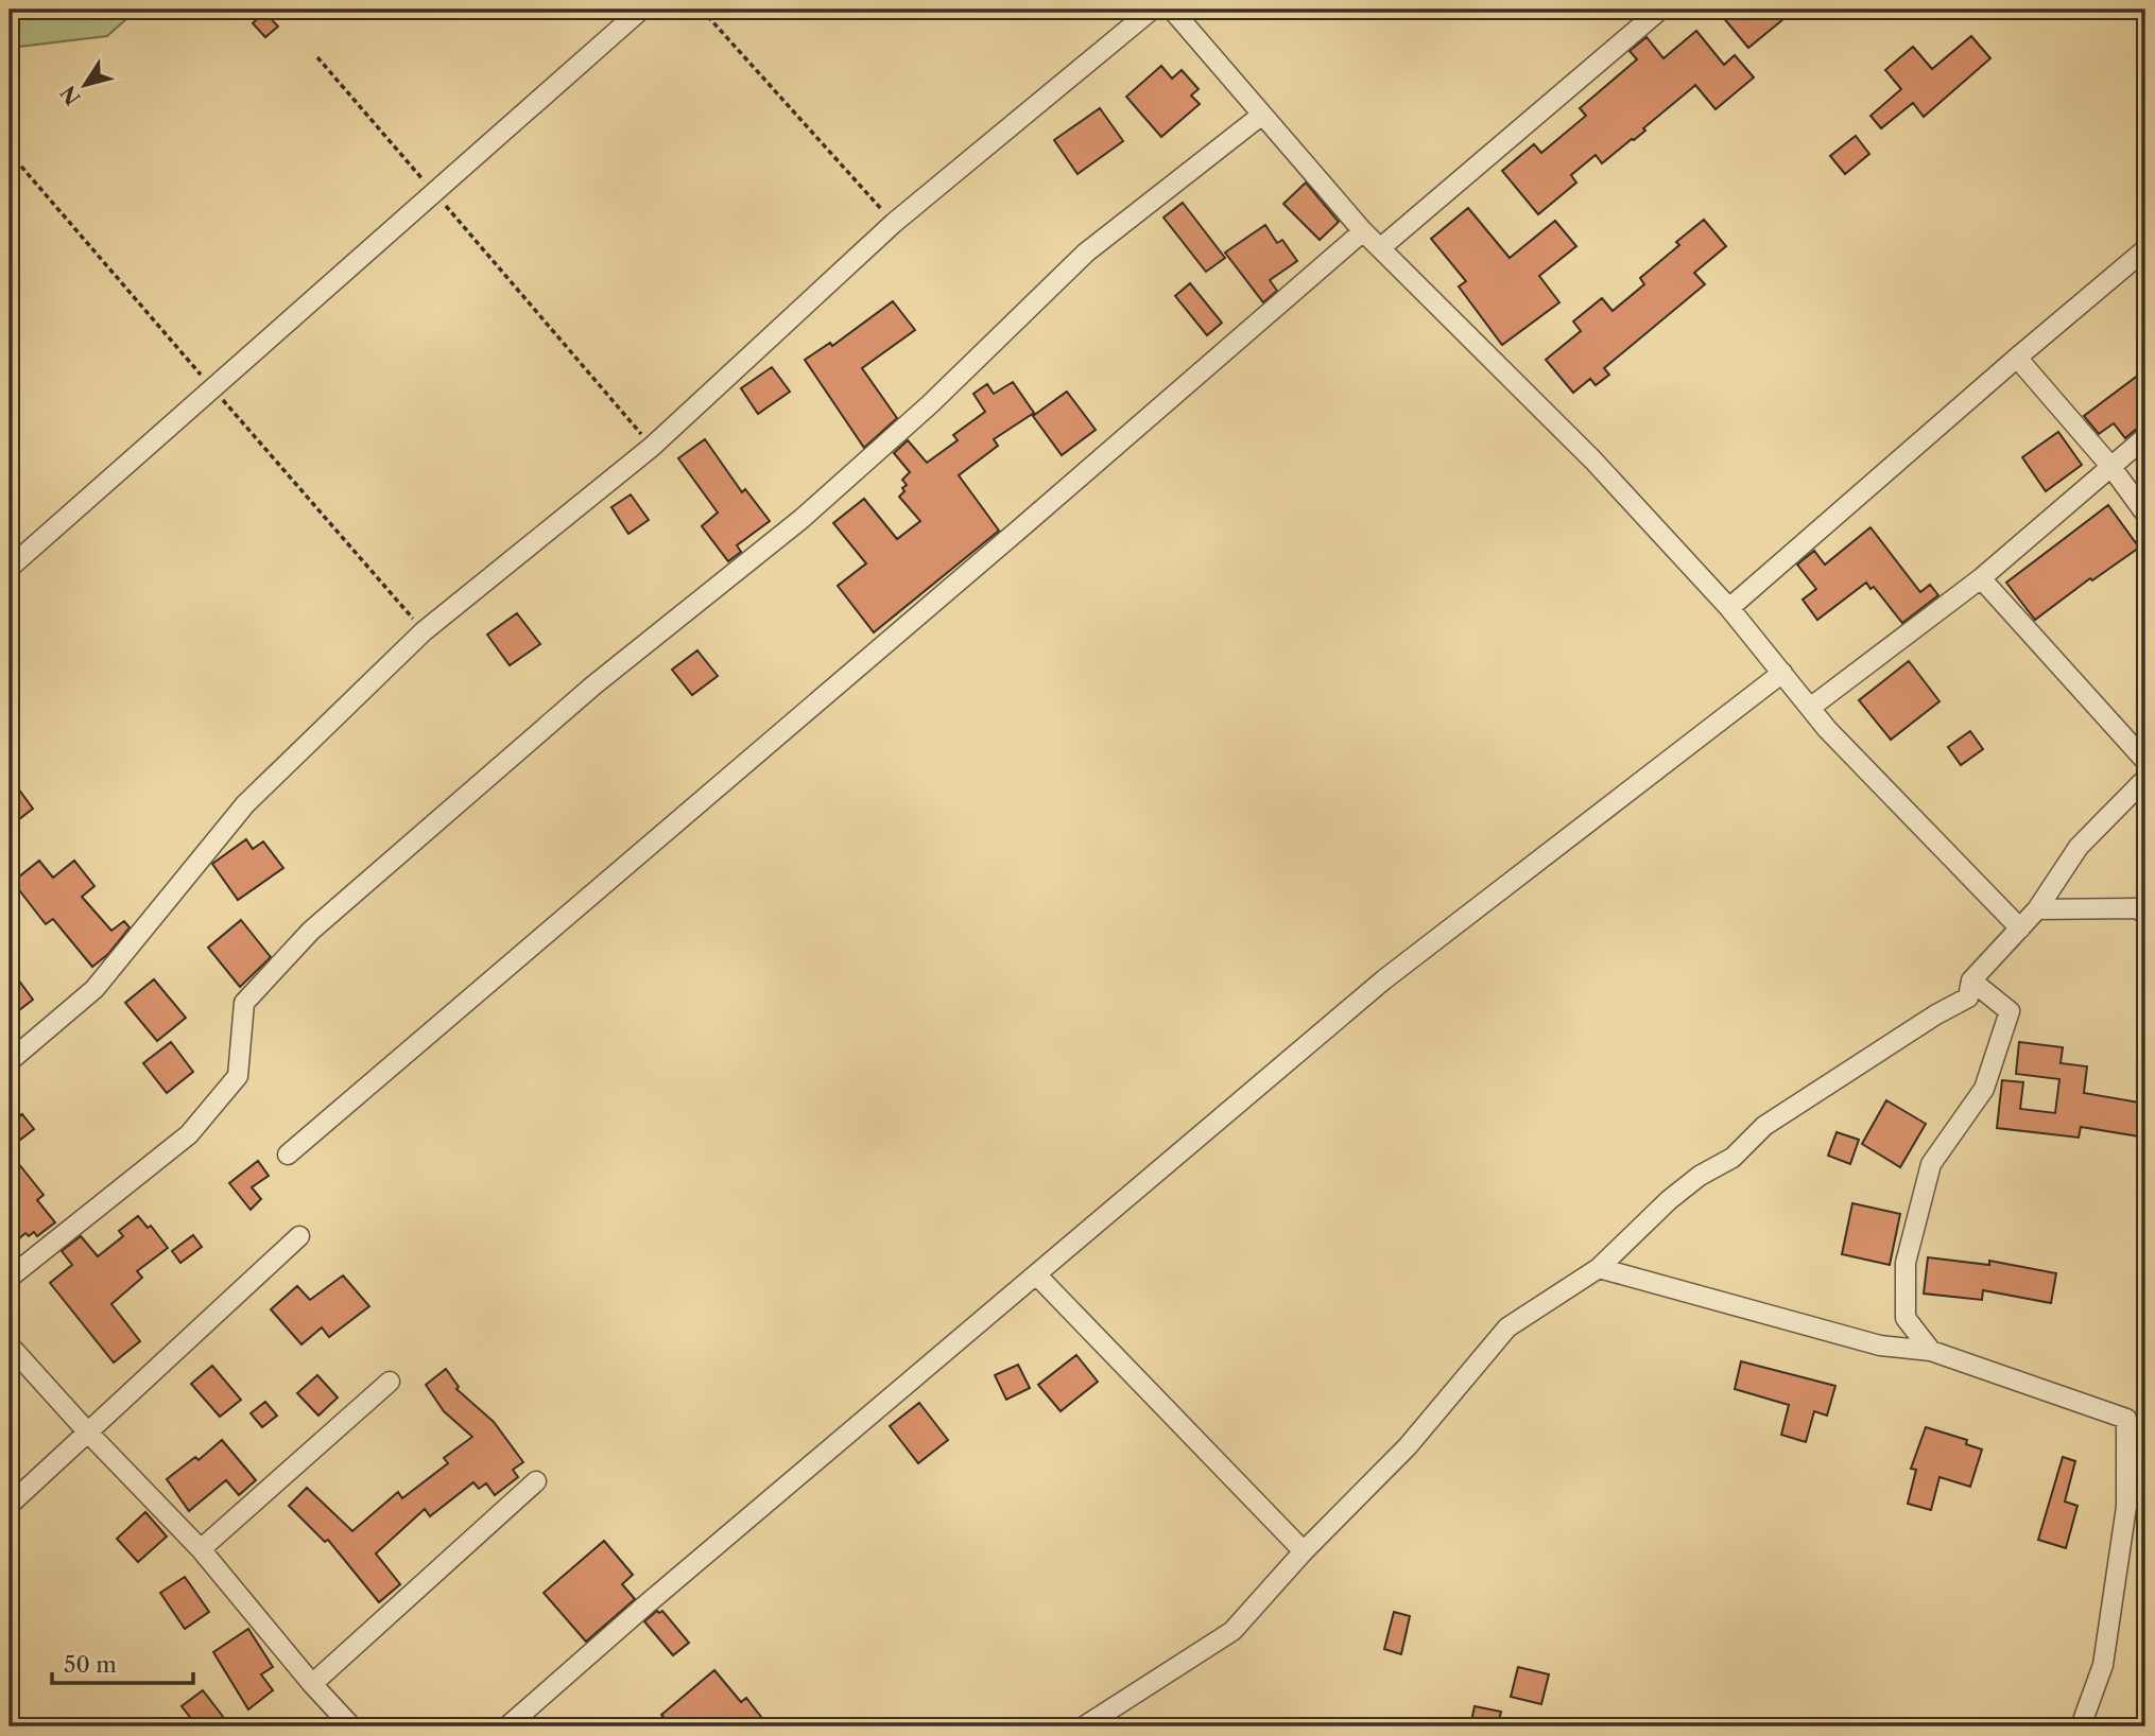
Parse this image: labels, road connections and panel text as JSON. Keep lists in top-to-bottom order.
{
  "scale_bar": "50 m",
  "north": "bottom left"
}
